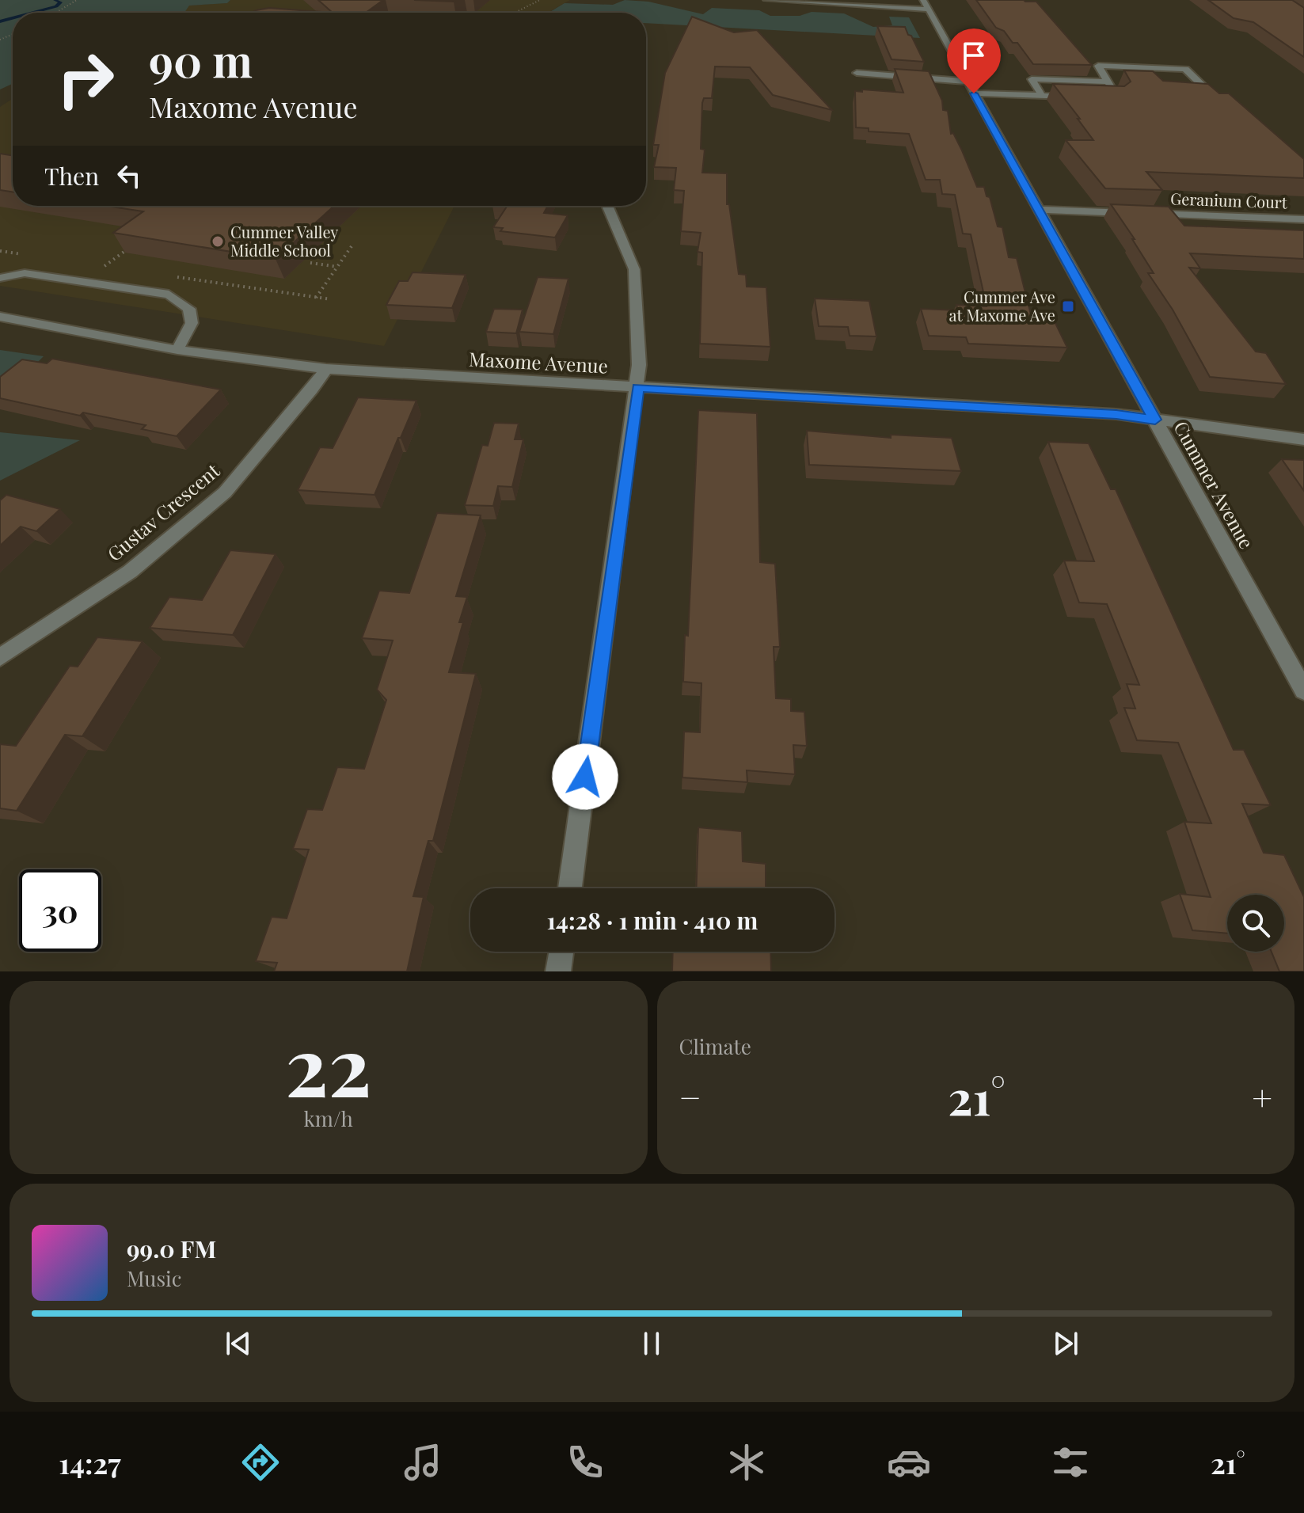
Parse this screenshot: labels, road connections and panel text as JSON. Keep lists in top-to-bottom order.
{
  "streets": {
    "street": [
      "Geranium Court",
      "Maxome Avenue",
      "Cummer Avenue",
      "Gustav Crescent"
    ]
  },
  "crossings": [
    ["Maxome Avenue", "Cummer Avenue"],
    ["Maxome Avenue", "Gustav Crescent"]
  ],
  "places": {
    "other": ["Cummer Valley Middle School"],
    "transit": ["Cummer Ave at Maxome Ave"]
  },
  "page": {
    "turn": ["90 m", "Maxome Avenue"],
    "then": "Then",
    "limit": "30",
    "trip": "14:28 · 1 min · 410 m",
    "tile": [
      ["22", "km/h"],
      "Climate"
    ],
    "heat": ["−", "21°", "+"],
    "song": ["99.0 FM", "Music"],
    "tabs": ["14:27", "21°"]
  }
}
